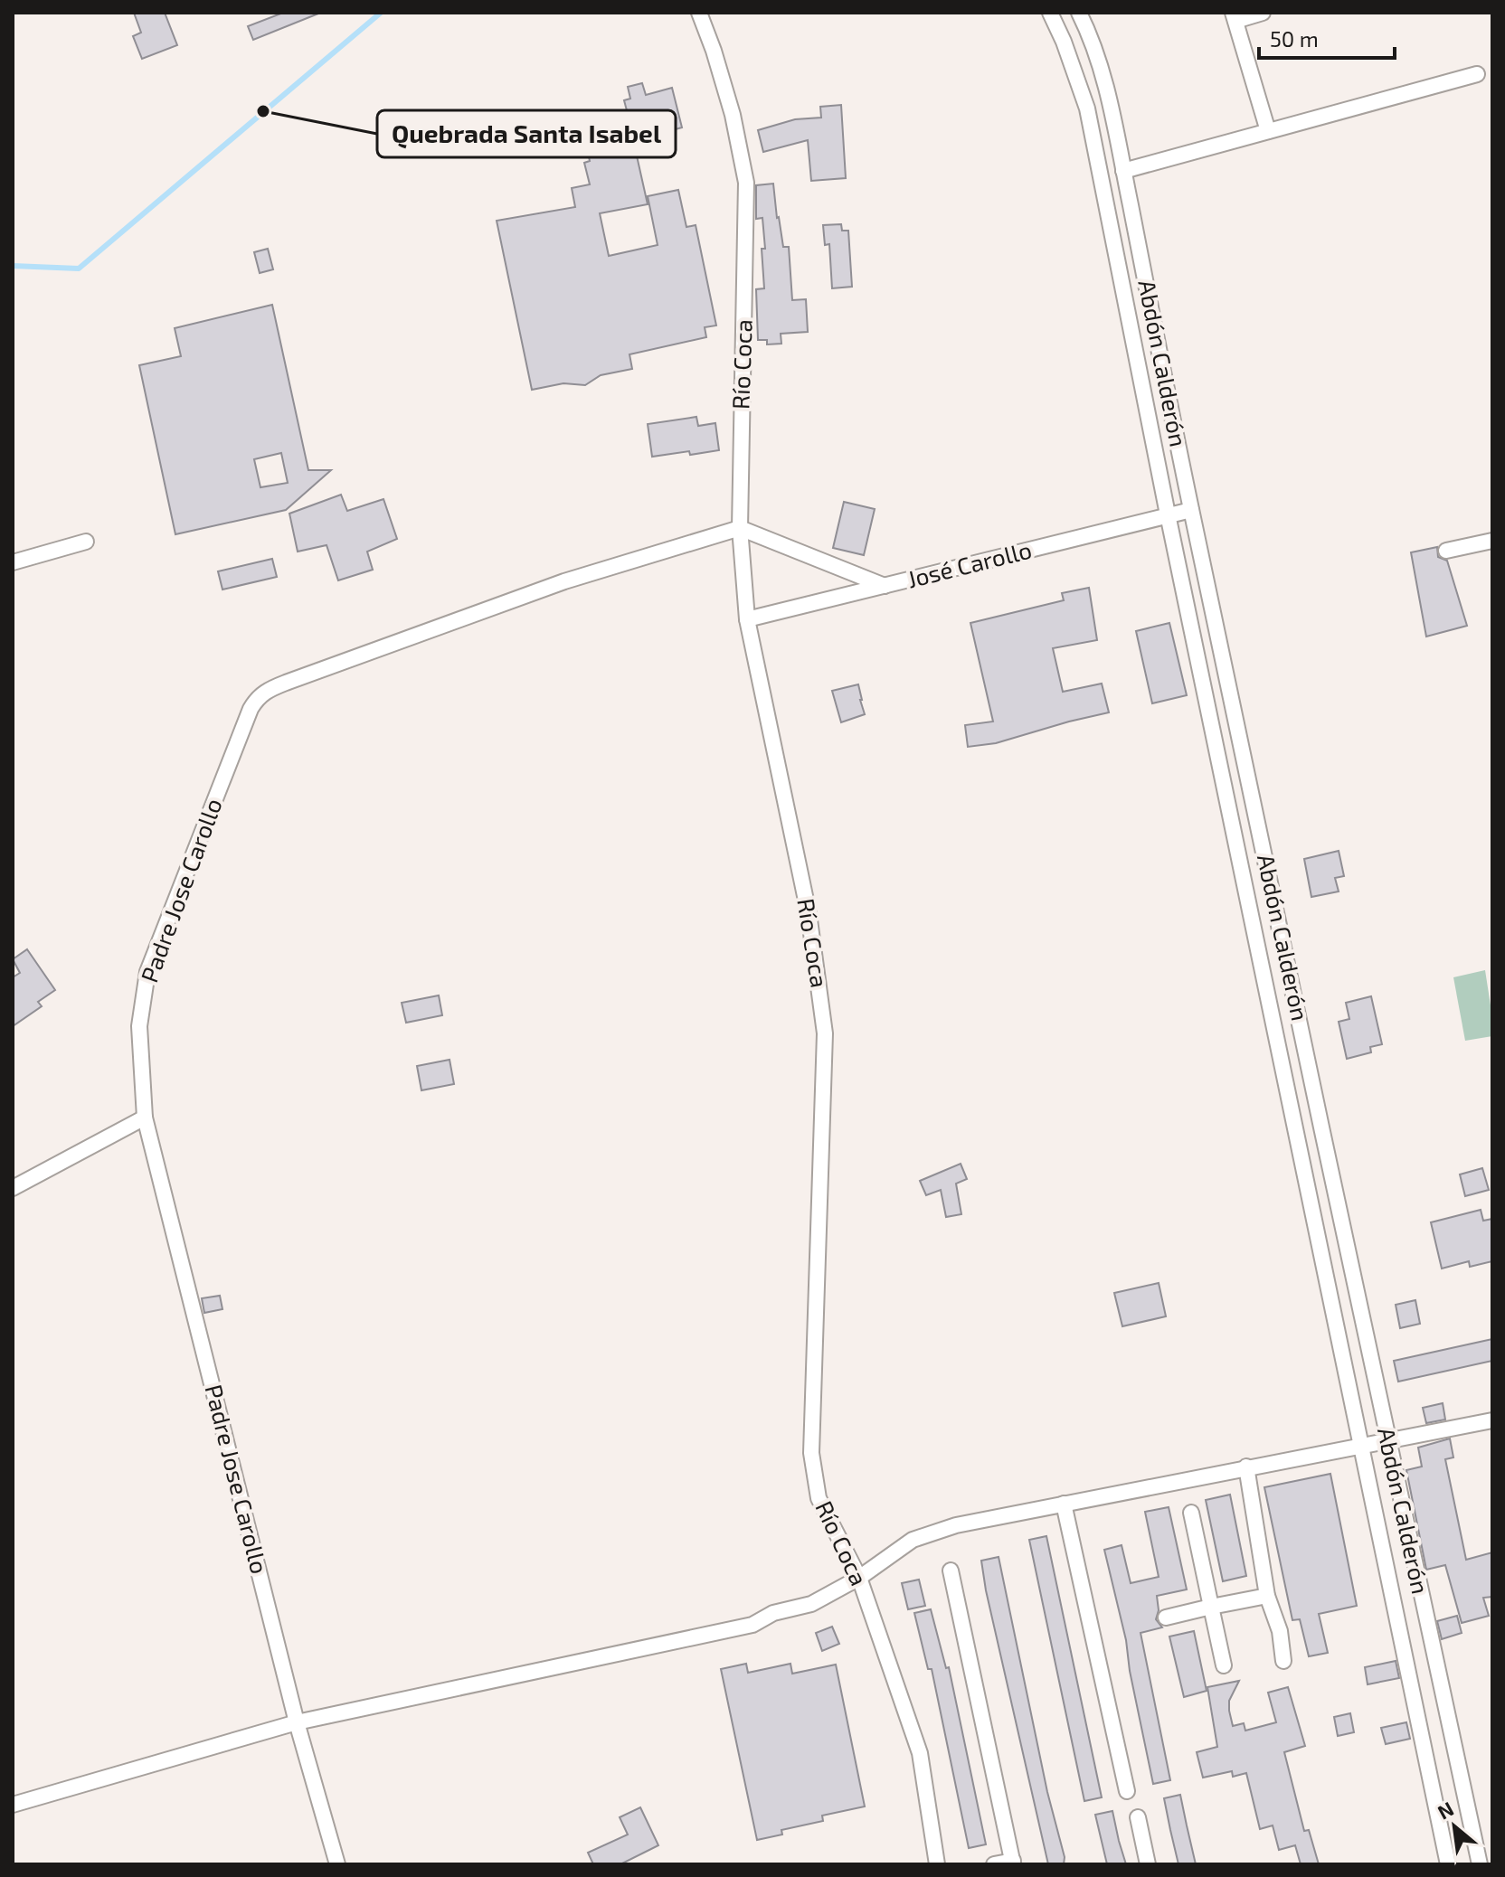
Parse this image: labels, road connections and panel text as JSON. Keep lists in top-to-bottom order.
{
  "streets": {
    "street": [
      "Abdón Calderón",
      "Río Coca",
      "José Carollo",
      "Padre Jose Carollo"
    ]
  },
  "crossings": [
    ["Abdón Calderón", "José Carollo"],
    ["Río Coca", "José Carollo"],
    ["Río Coca", "Padre Jose Carollo"]
  ],
  "places": ["Quebrada Santa Isabel"],
  "scale_bar": "50 m",
  "north": "top left"
}
